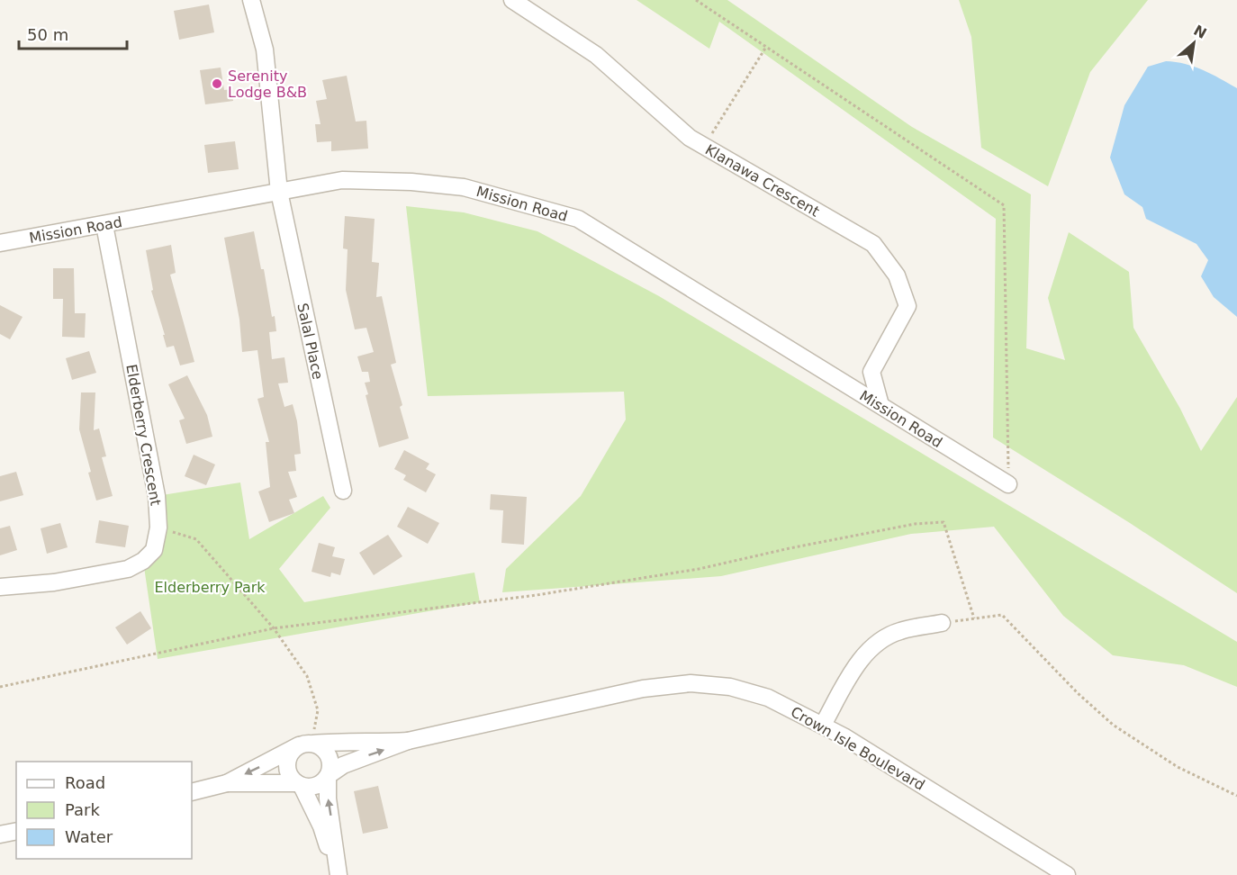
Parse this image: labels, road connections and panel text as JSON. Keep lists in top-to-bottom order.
{
  "streets": {
    "street": [
      "Klanawa Crescent",
      "Mission Road",
      "Salal Place",
      "Elderberry Crescent",
      "Crown Isle Boulevard"
    ]
  },
  "crossings": [
    ["Klanawa Crescent", "Mission Road"],
    ["Mission Road", "Salal Place"],
    ["Mission Road", "Elderberry Crescent"]
  ],
  "parks": ["Elderberry Park"],
  "places": ["Serenity Lodge B&B"],
  "legend": ["Road", "Park", "Water"],
  "scale_bar": "50 m",
  "north": "top right"
}
